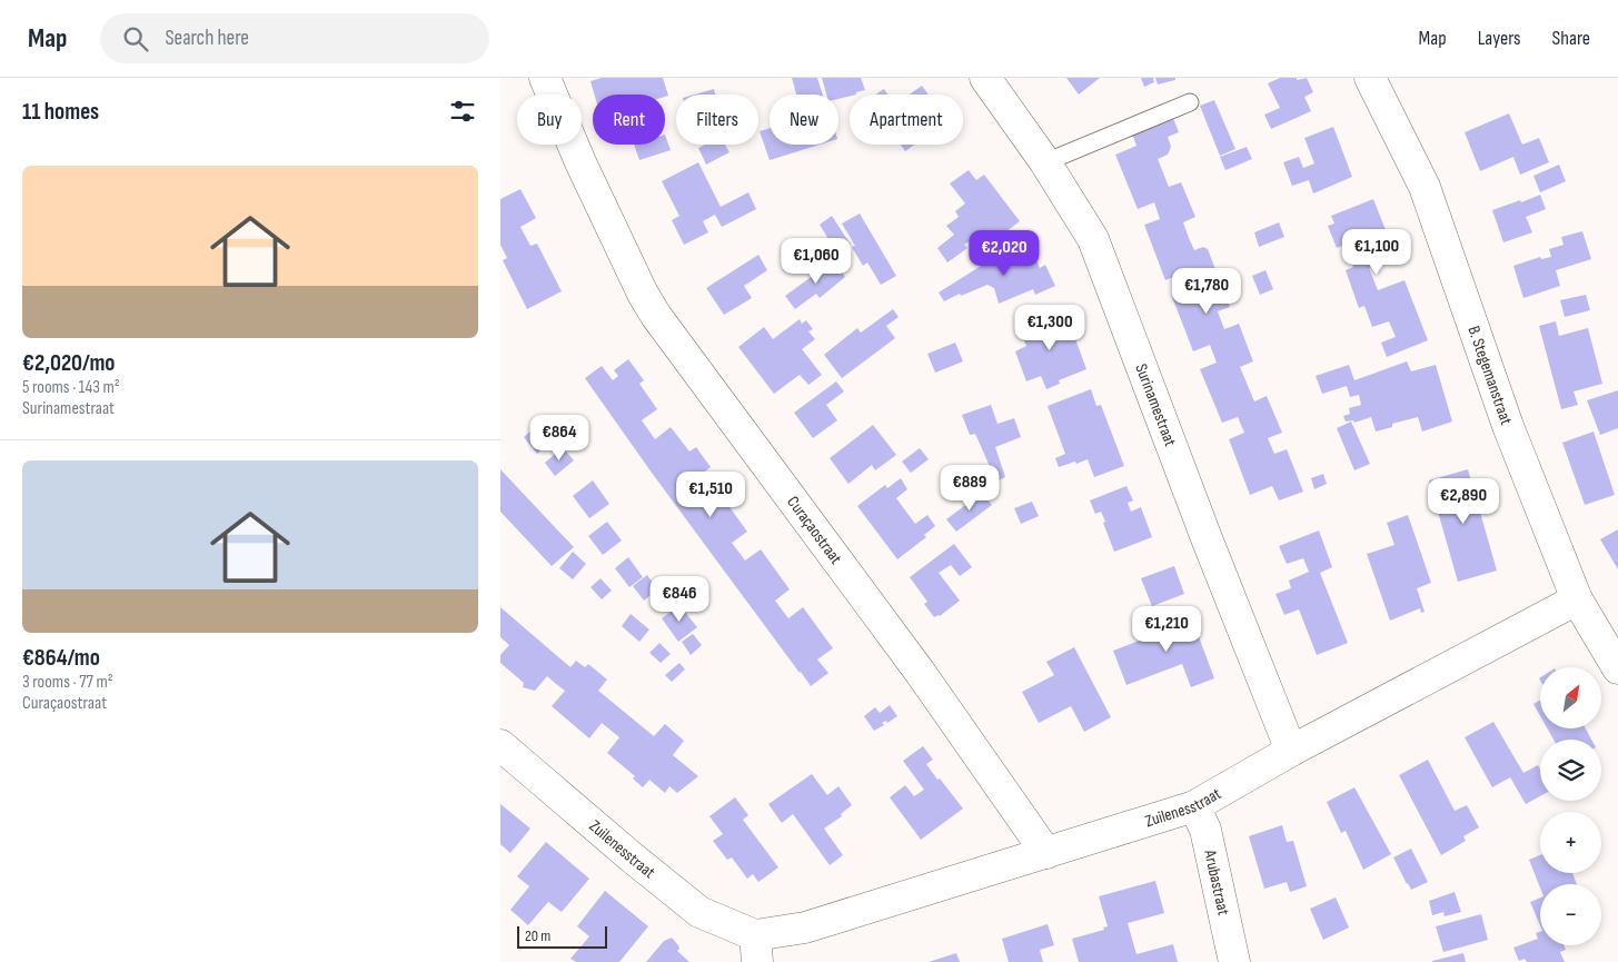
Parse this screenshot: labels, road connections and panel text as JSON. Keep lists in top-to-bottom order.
{
  "streets": {
    "street": [
      "B. Stegemanstraat",
      "Surinamestraat",
      "Curaçaostraat",
      "Zuilenesstraat",
      "Arubastraat"
    ]
  },
  "crossings": [
    ["B. Stegemanstraat", "Zuilenesstraat"],
    ["Surinamestraat", "Zuilenesstraat"],
    ["Curaçaostraat", "Zuilenesstraat"],
    ["Zuilenesstraat", "Arubastraat"]
  ],
  "scale_bar": "20 m",
  "north": "top right",
  "page": {
    "header": "Map",
    "search": "Search here",
    "nav": ["Map", "Layers", "Share"],
    "heading": "11 homes",
    "chip": [
      "Buy",
      "Rent",
      "Filters",
      "New",
      "Apartment"
    ],
    "list": [
      {
        "name": "€2,020/mo",
        "note": "5 rooms · 143 m² · Surinamestraat"
      },
      {
        "name": "€864/mo",
        "note": "3 rooms · 77 m² · Curaçaostraat"
      }
    ],
    "price": [
      "€1,100",
      "€2,020",
      "€1,060",
      "€1,780",
      "€1,300",
      "€864",
      "€889",
      "€1,510",
      "€2,890",
      "€846",
      "€1,210"
    ],
    "map_buttons": ["+", "−"],
    "scale": "20 m"
  }
}
